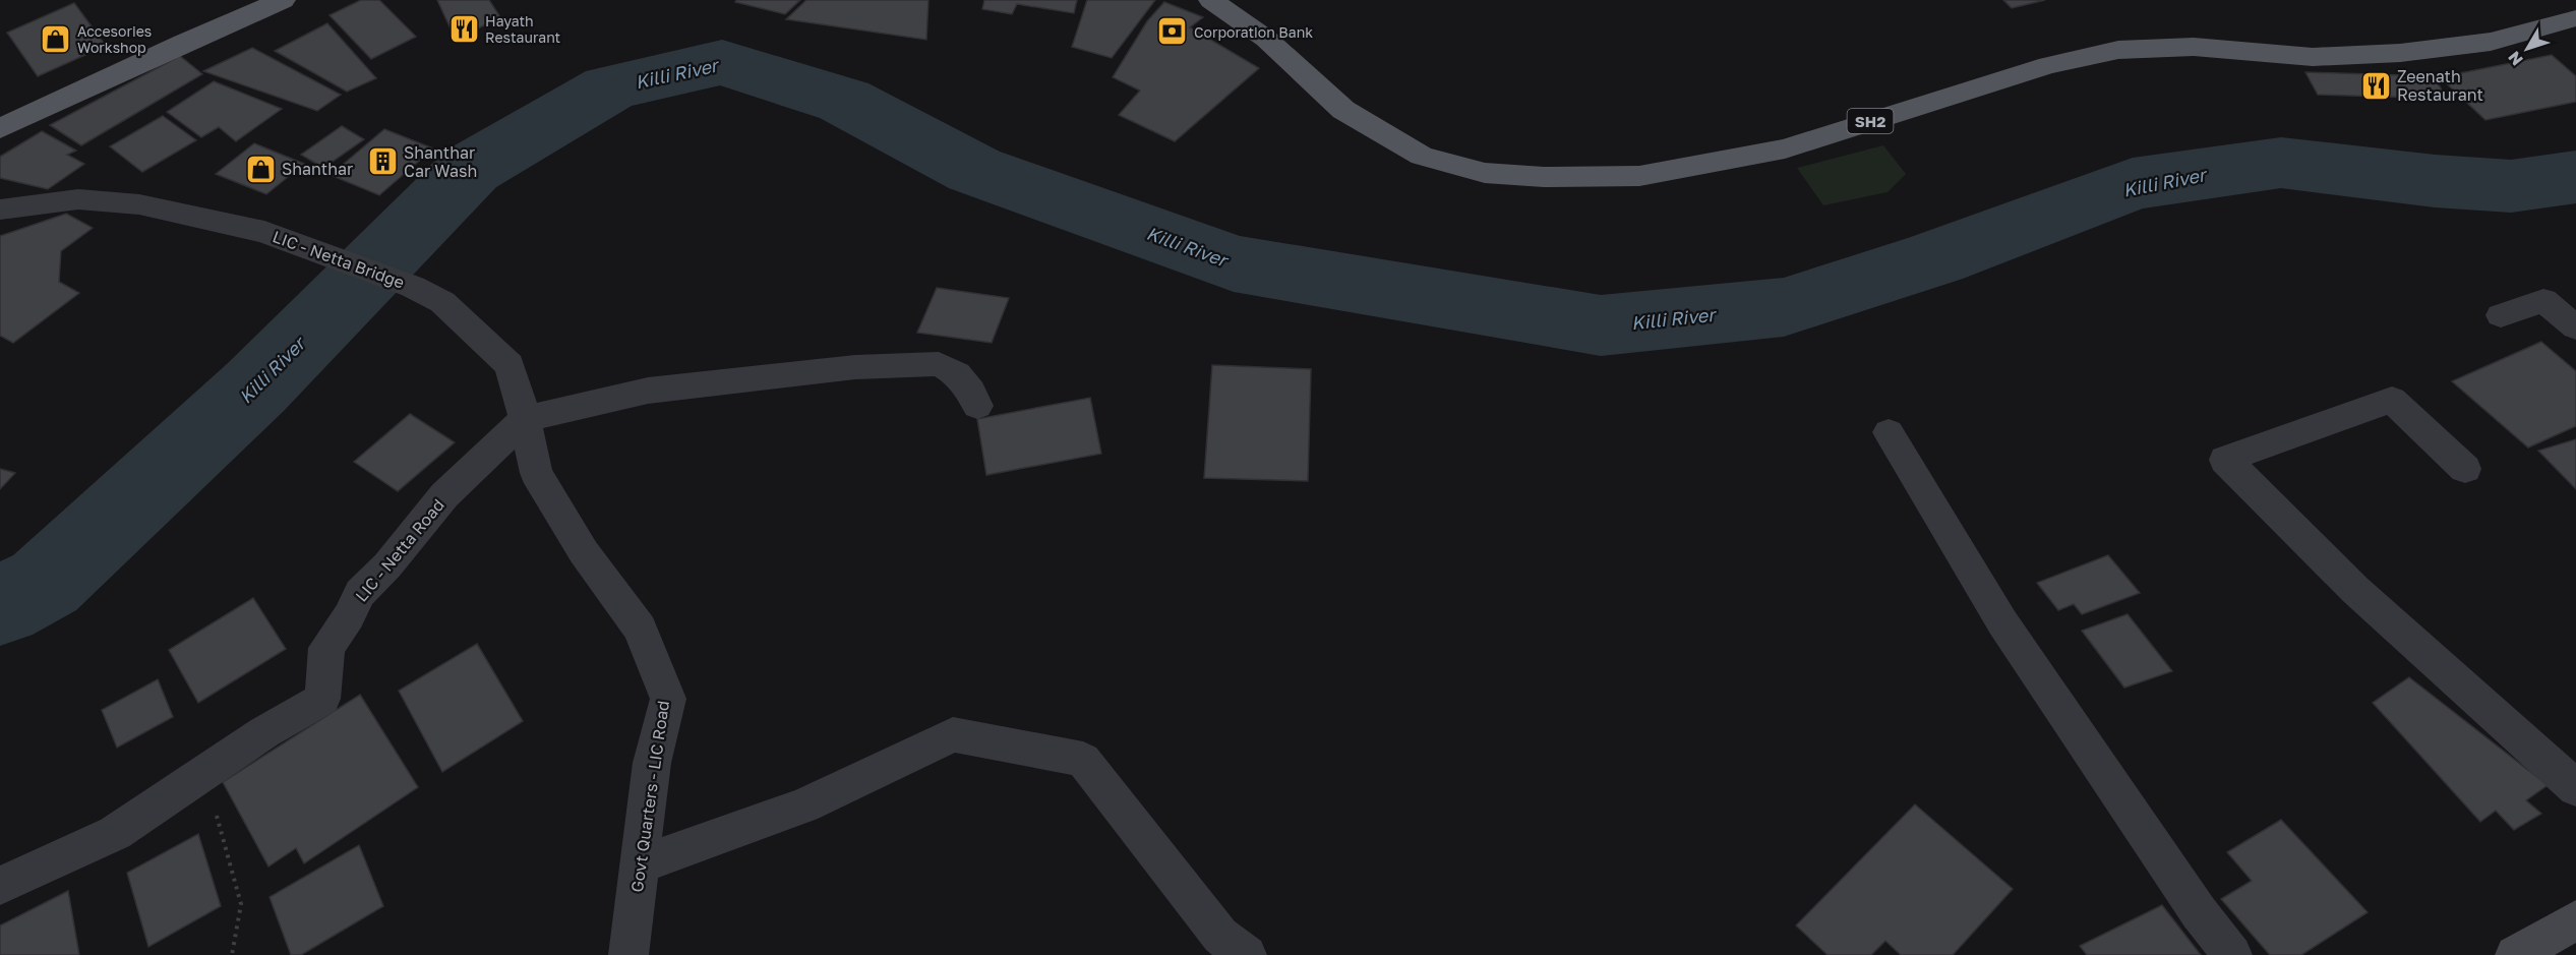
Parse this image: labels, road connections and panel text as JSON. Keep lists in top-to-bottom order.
{
  "streets": {
    "main road": ["SH2"],
    "street": ["LIC - Netta Bridge", "LIC - Netta Road", "Govt Quarters - LIC Road"]
  },
  "crossings": [
    ["LIC - Netta Bridge", "LIC - Netta Road"],
    ["LIC - Netta Bridge", "Govt Quarters - LIC Road"],
    ["LIC - Netta Road", "Govt Quarters - LIC Road"]
  ],
  "water": ["Killi River"],
  "places": {
    "restaurant": ["Hayath Restaurant", "Zeenath Restaurant"],
    "bank": ["Corporation Bank"],
    "shop": ["Accesories Workshop", "Shanthar"],
    "building": ["Shanthar Car Wash"]
  },
  "north": "bottom left"
}
